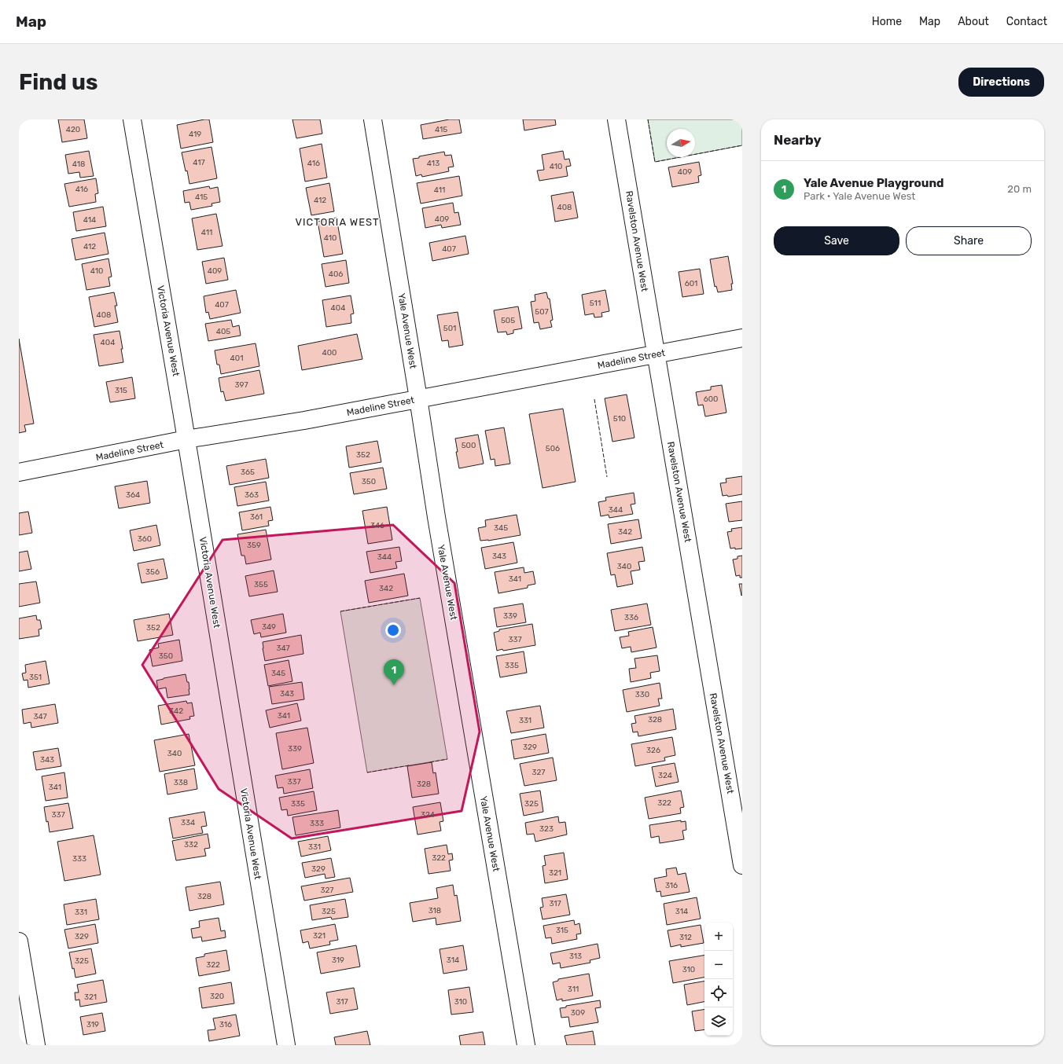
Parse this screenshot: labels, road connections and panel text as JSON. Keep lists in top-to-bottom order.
{
  "streets": {
    "street": [
      "Ravelston Avenue West",
      "Victoria Avenue West",
      "Yale Avenue West",
      "Madeline Street"
    ]
  },
  "crossings": [
    ["Ravelston Avenue West", "Madeline Street"],
    ["Victoria Avenue West", "Madeline Street"],
    ["Yale Avenue West", "Madeline Street"]
  ],
  "districts": ["VICTORIA WEST"],
  "house_numbers": [
    "420",
    "415",
    "419",
    "417",
    "416",
    "413",
    "418",
    "410",
    "409",
    "416",
    "411",
    "415",
    "412",
    "408",
    "409",
    "414",
    "411",
    "410",
    "412",
    "407",
    "410",
    "409",
    "406",
    "601",
    "511",
    "407",
    "404",
    "507",
    "408",
    "505",
    "501",
    "405",
    "404",
    "400",
    "401",
    "397",
    "315",
    "600",
    "510",
    "500",
    "506",
    "352",
    "365",
    "350",
    "364",
    "363",
    "344",
    "361",
    "346",
    "345",
    "342",
    "360",
    "359",
    "343",
    "344",
    "340",
    "356",
    "341",
    "355",
    "342",
    "339",
    "336",
    "349",
    "352",
    "337",
    "347",
    "350",
    "335",
    "345",
    "351",
    "343",
    "330",
    "342",
    "341",
    "347",
    "328",
    "331",
    "329",
    "339",
    "326",
    "340",
    "343",
    "327",
    "324",
    "337",
    "338",
    "328",
    "341",
    "322",
    "335",
    "325",
    "337",
    "324",
    "334",
    "333",
    "323",
    "332",
    "331",
    "322",
    "333",
    "329",
    "321",
    "316",
    "327",
    "328",
    "317",
    "318",
    "325",
    "314",
    "331",
    "315",
    "321",
    "329",
    "312",
    "313",
    "319",
    "314",
    "325",
    "322",
    "310",
    "311",
    "320",
    "321",
    "317",
    "310",
    "309",
    "319",
    "316"
  ],
  "north": "right",
  "page": {
    "header": "Map",
    "nav": [
      "Home",
      "Map",
      "About",
      "Contact"
    ],
    "buttons": [
      "Directions",
      ["Save", "Share"]
    ],
    "title": "Find us",
    "heading": "Nearby",
    "list": [
      {
        "mark": "1",
        "name": "Yale Avenue Playground",
        "note": "Park · Yale Avenue West",
        "value": "20 m"
      }
    ],
    "pins": "1",
    "map_buttons": ["+", "−"]
  }
}
